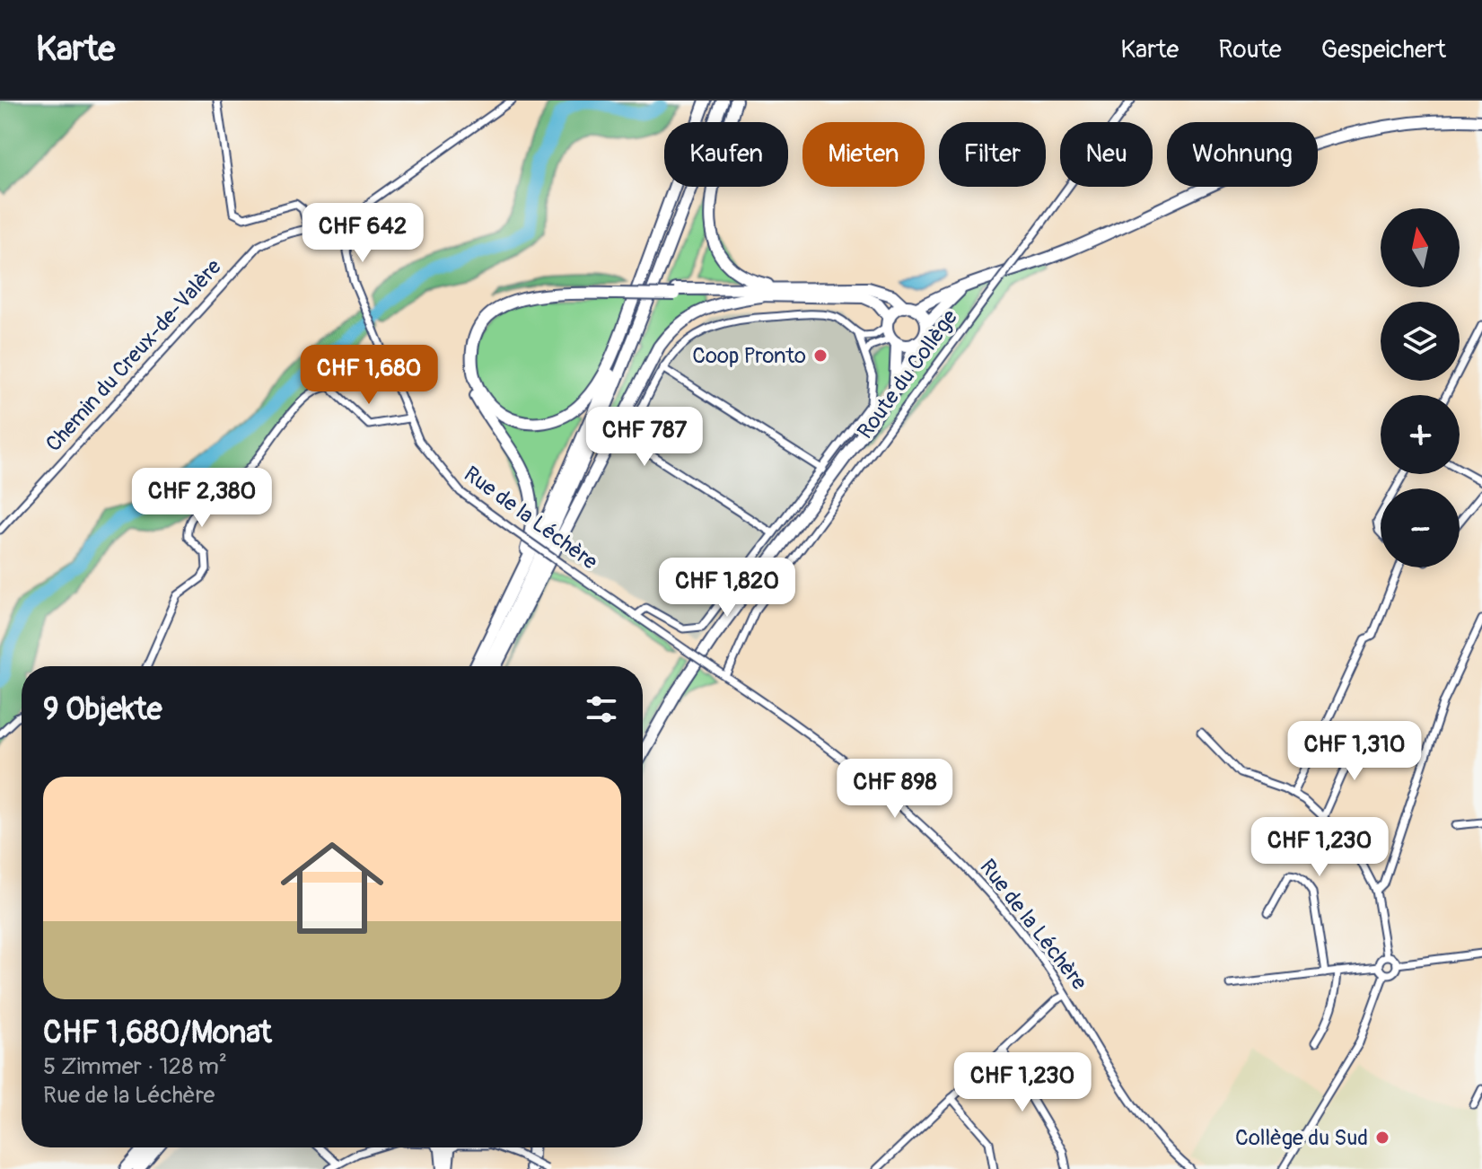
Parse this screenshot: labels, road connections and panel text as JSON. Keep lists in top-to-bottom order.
{
  "streets": {
    "street": ["Chemin du Creux-de-Valère", "Route du Collège", "Rue de la Léchère"]
  },
  "crossings": [
    ["Chemin du Creux-de-Valère", "Rue de la Léchère"],
    ["Route du Collège", "Rue de la Léchère"]
  ],
  "places": ["Coop Pronto", "Collège du Sud"],
  "north": "top",
  "page": {
    "header": "Karte",
    "nav": ["Karte", "Route", "Gespeichert"],
    "chip": [
      "Kaufen",
      "Mieten",
      "Filter",
      "Neu",
      "Wohnung"
    ],
    "price": [
      "CHF 642",
      "CHF 1,680",
      "CHF 787",
      "CHF 2,380",
      "CHF 1,820",
      "CHF 1,310",
      "CHF 898",
      "CHF 1,230",
      "CHF 1,230"
    ],
    "map_buttons": ["+", "−"],
    "heading": "9 Objekte",
    "list": [
      {
        "name": "CHF 1,680/Monat",
        "note": "5 Zimmer · 128 m² · Rue de la Léchère"
      }
    ]
  }
}
